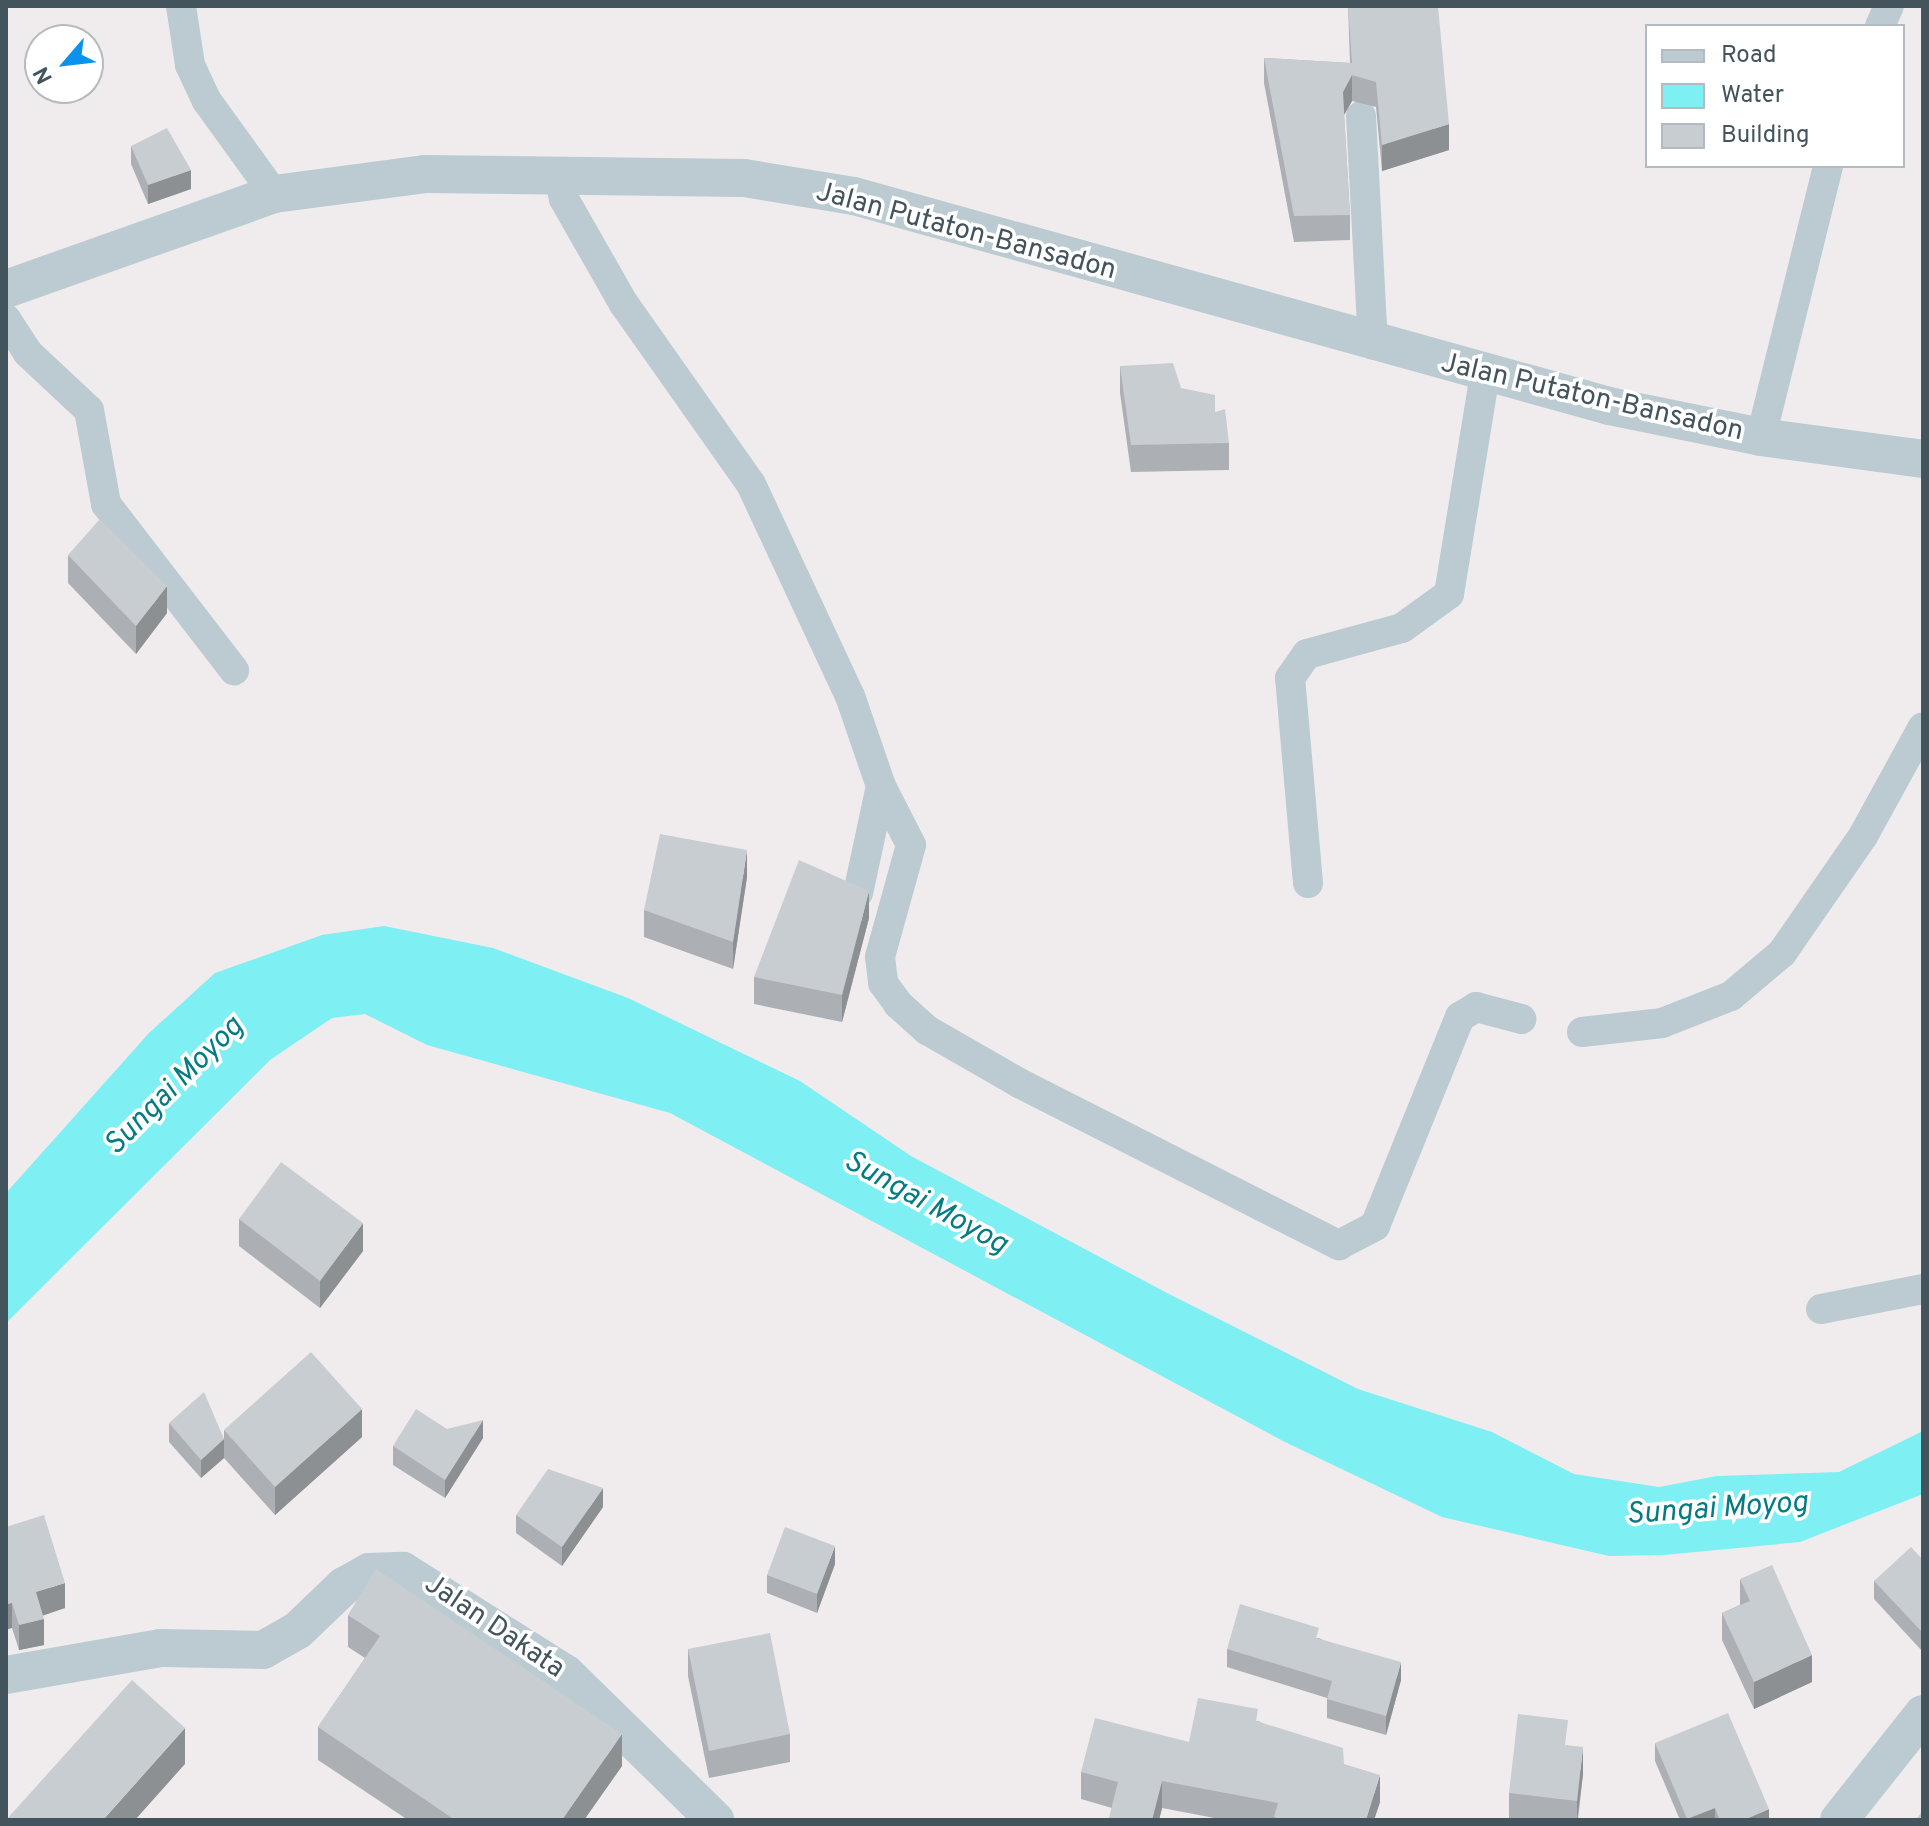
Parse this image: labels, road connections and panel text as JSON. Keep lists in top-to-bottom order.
{
  "streets": {
    "street": ["Jalan Putaton-Bansadon", "Jalan Dakata"]
  },
  "water": ["Sungai Moyog"],
  "legend": ["Road", "Water", "Building"],
  "north": "bottom left"
}
